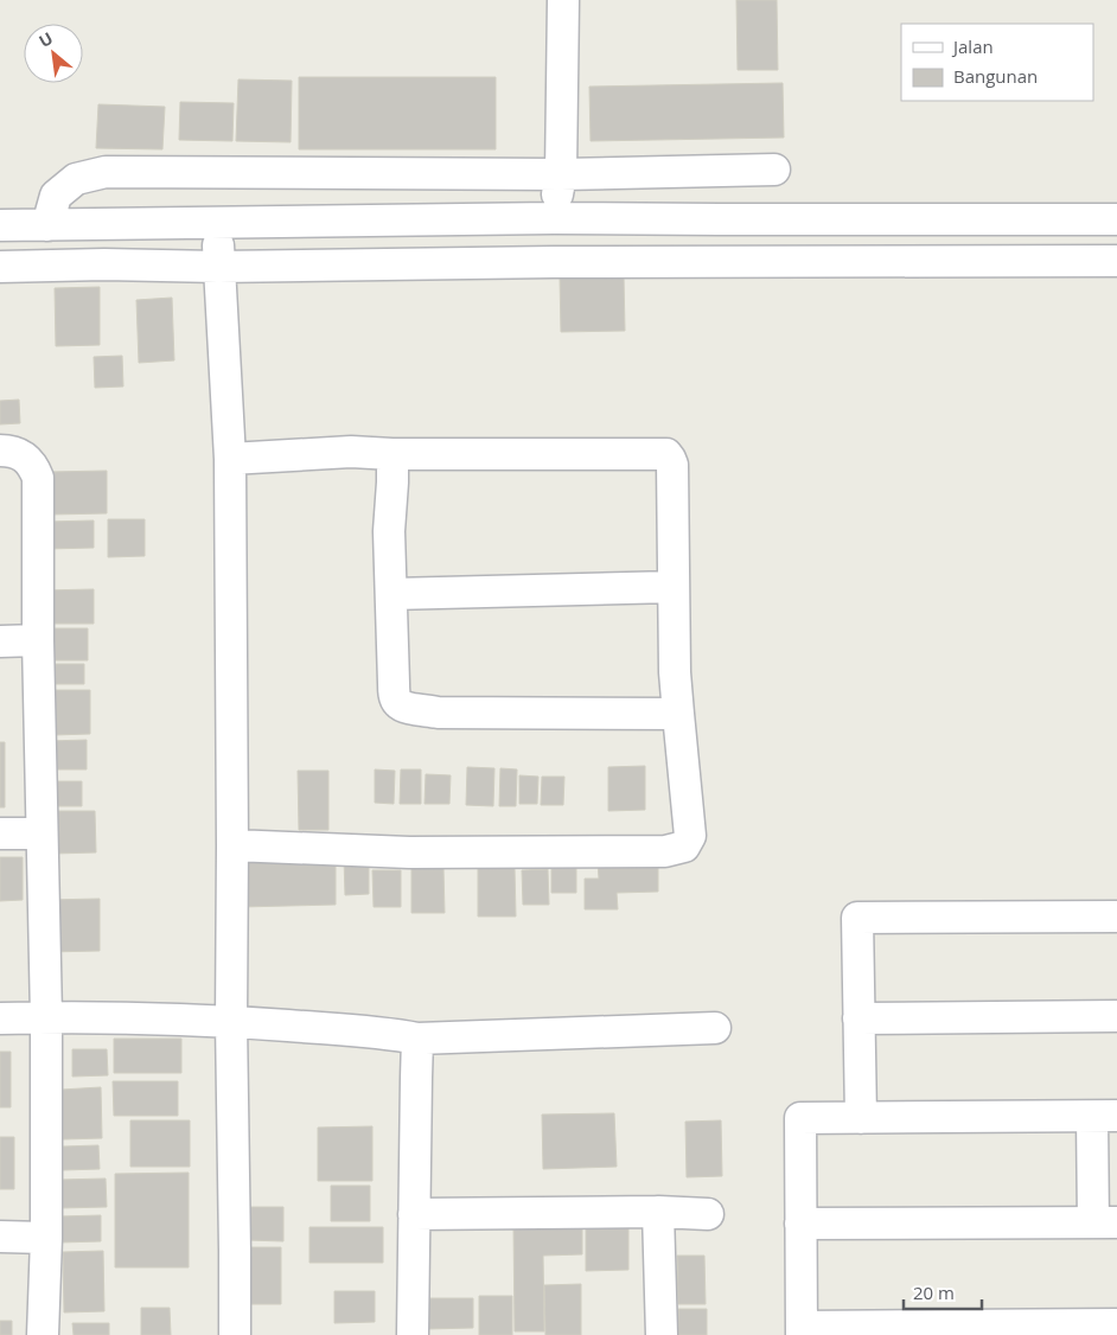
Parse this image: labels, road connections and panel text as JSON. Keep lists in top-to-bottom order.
{
  "legend": ["Jalan", "Bangunan"],
  "scale_bar": "20 m",
  "north": "top left"
}
